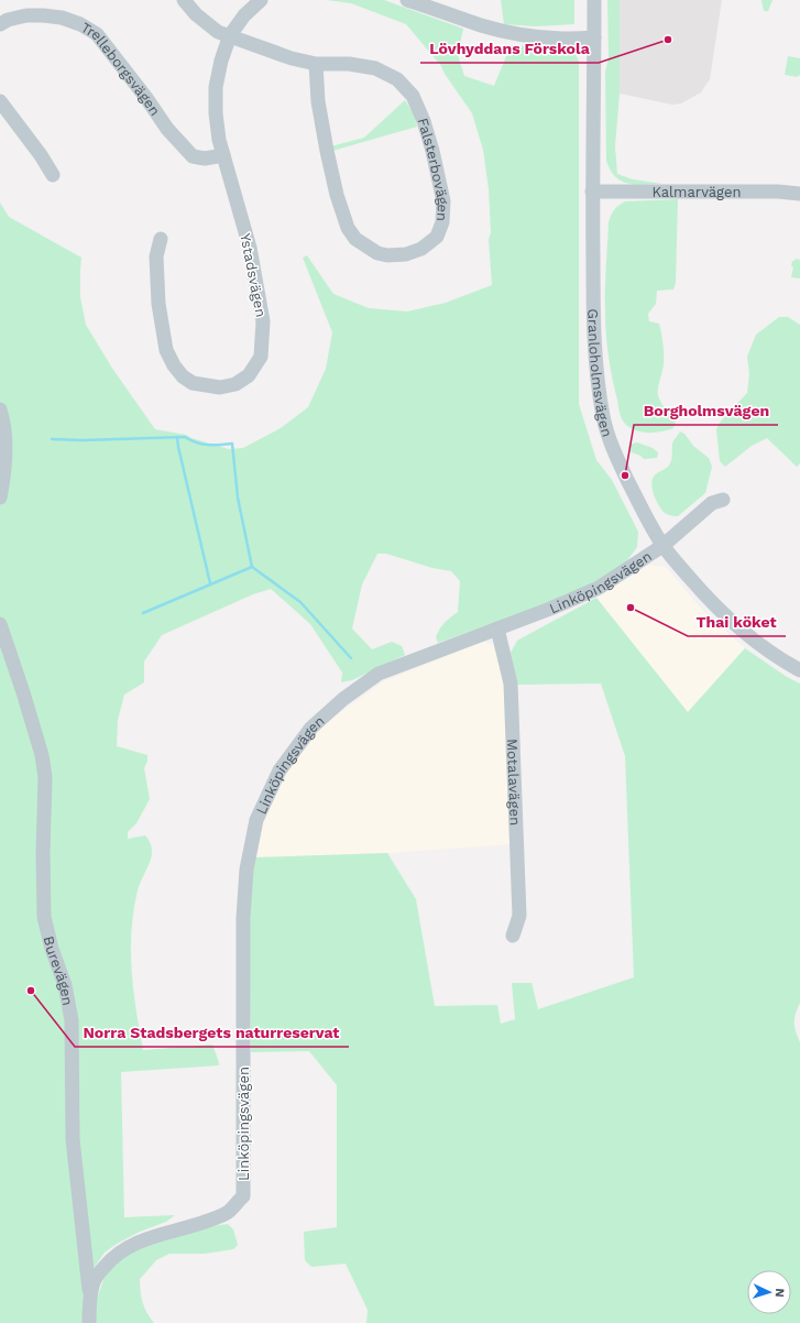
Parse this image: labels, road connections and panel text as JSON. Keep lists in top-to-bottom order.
{
  "streets": {
    "street": [
      "Trelleborgsvägen",
      "Falsterbovägen",
      "Kalmarvägen",
      "Ystadsvägen",
      "Granloholmsvägen",
      "Linköpingsvägen",
      "Motalavägen",
      "Burevägen"
    ]
  },
  "crossings": [
    ["Trelleborgsvägen", "Ystadsvägen"],
    ["Falsterbovägen", "Ystadsvägen"],
    ["Kalmarvägen", "Granloholmsvägen"],
    ["Granloholmsvägen", "Linköpingsvägen"],
    ["Linköpingsvägen", "Motalavägen"],
    ["Linköpingsvägen", "Burevägen"]
  ],
  "places": [
    "Lövhyddans Förskola",
    "Borgholmsvägen",
    "Thai köket",
    "Norra Stadsbergets naturreservat"
  ],
  "north": "right"
}
